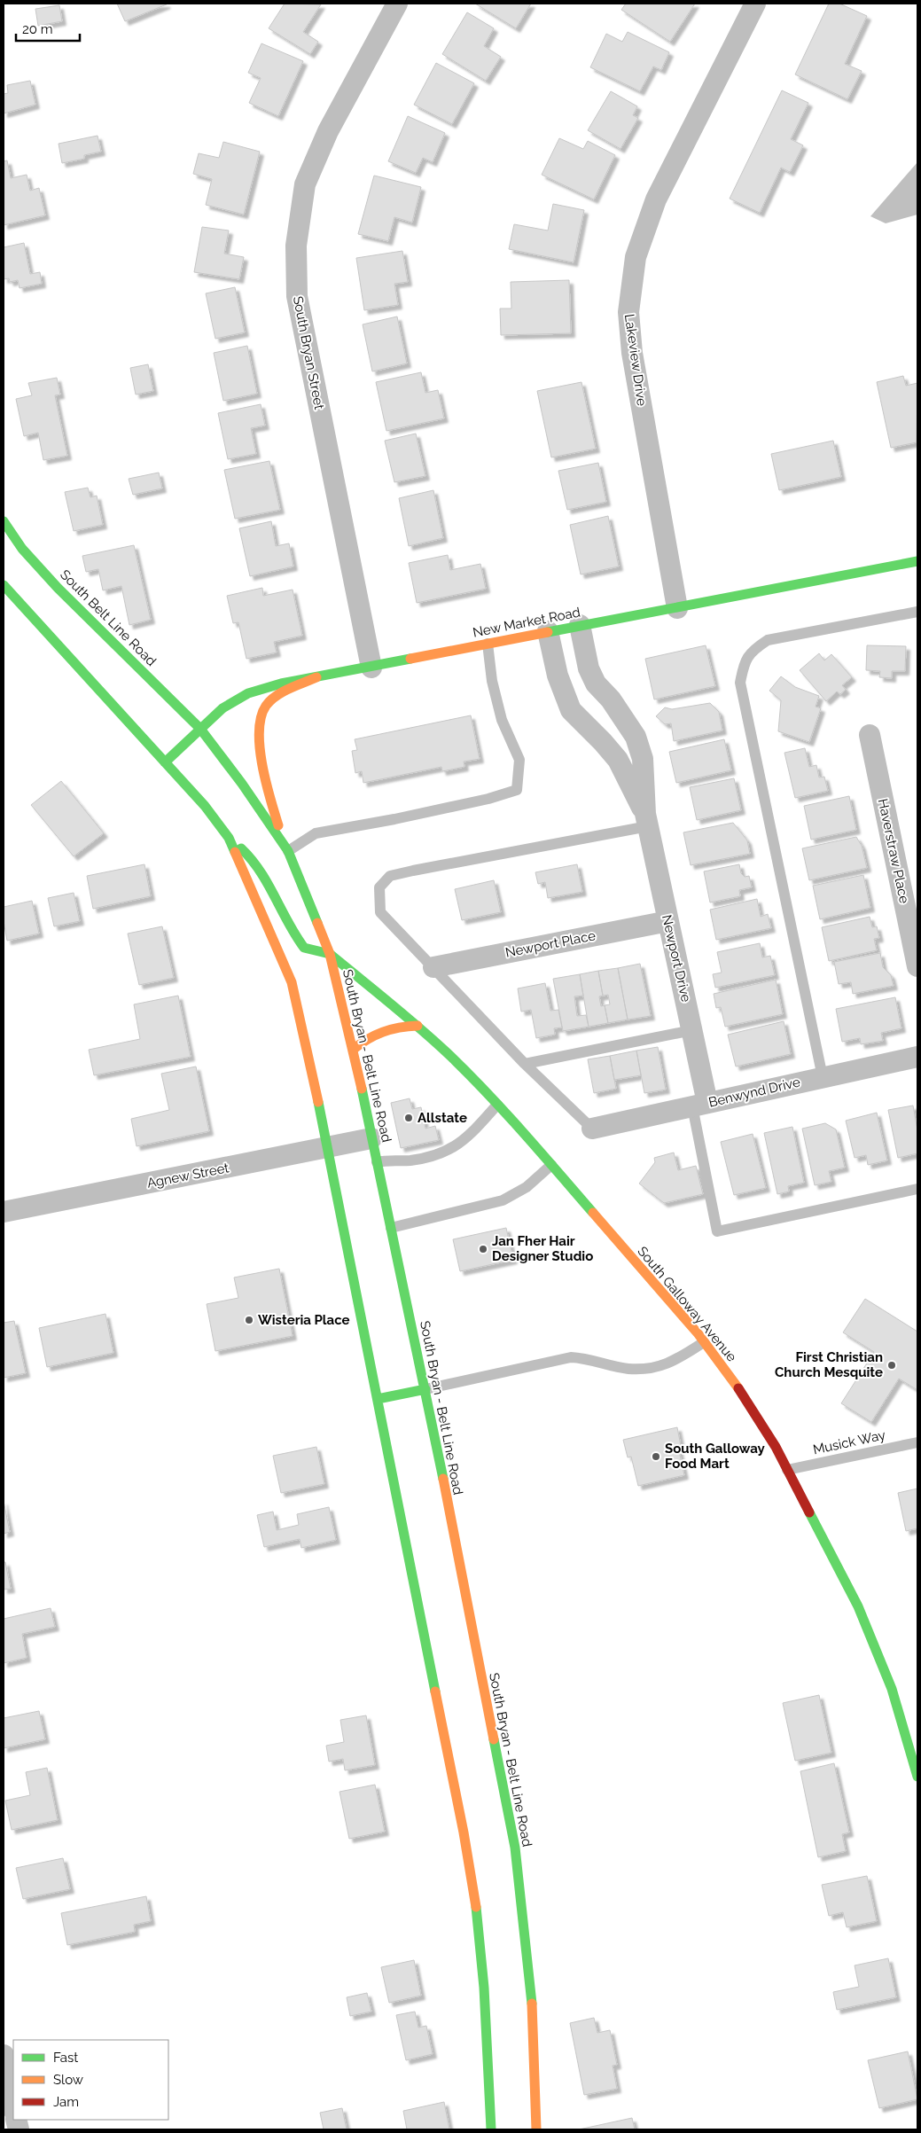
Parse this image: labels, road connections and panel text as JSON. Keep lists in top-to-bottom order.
{
  "streets": {
    "main road": [
      "South Belt Line Road",
      "New Market Road",
      "South Bryan - Belt Line Road",
      "South Galloway Avenue"
    ],
    "street": [
      "South Bryan Street",
      "Lakeview Drive",
      "Haverstraw Place",
      "Newport Place",
      "Newport Drive",
      "Benwynd Drive",
      "Agnew Street"
    ],
    "lane": ["Musick Way"]
  },
  "crossings": [
    ["South Bryan Street", "New Market Road"],
    ["Lakeview Drive", "New Market Road"],
    ["South Belt Line Road", "New Market Road"],
    ["South Belt Line Road", "South Bryan - Belt Line Road"],
    ["New Market Road", "Newport Drive"],
    ["New Market Road", "South Bryan - Belt Line Road"],
    ["Newport Place", "Newport Drive"],
    ["Newport Drive", "Benwynd Drive"],
    ["South Bryan - Belt Line Road", "Agnew Street"],
    ["South Bryan - Belt Line Road", "South Galloway Avenue"],
    ["South Galloway Avenue", "Musick Way"]
  ],
  "places": [
    "Allstate",
    "Jan Fher Hair Designer Studio",
    "Wisteria Place",
    "First Christian Church Mesquite",
    "South Galloway Food Mart"
  ],
  "legend": ["Fast", "Slow", "Jam"],
  "scale_bar": "20 m"
}
